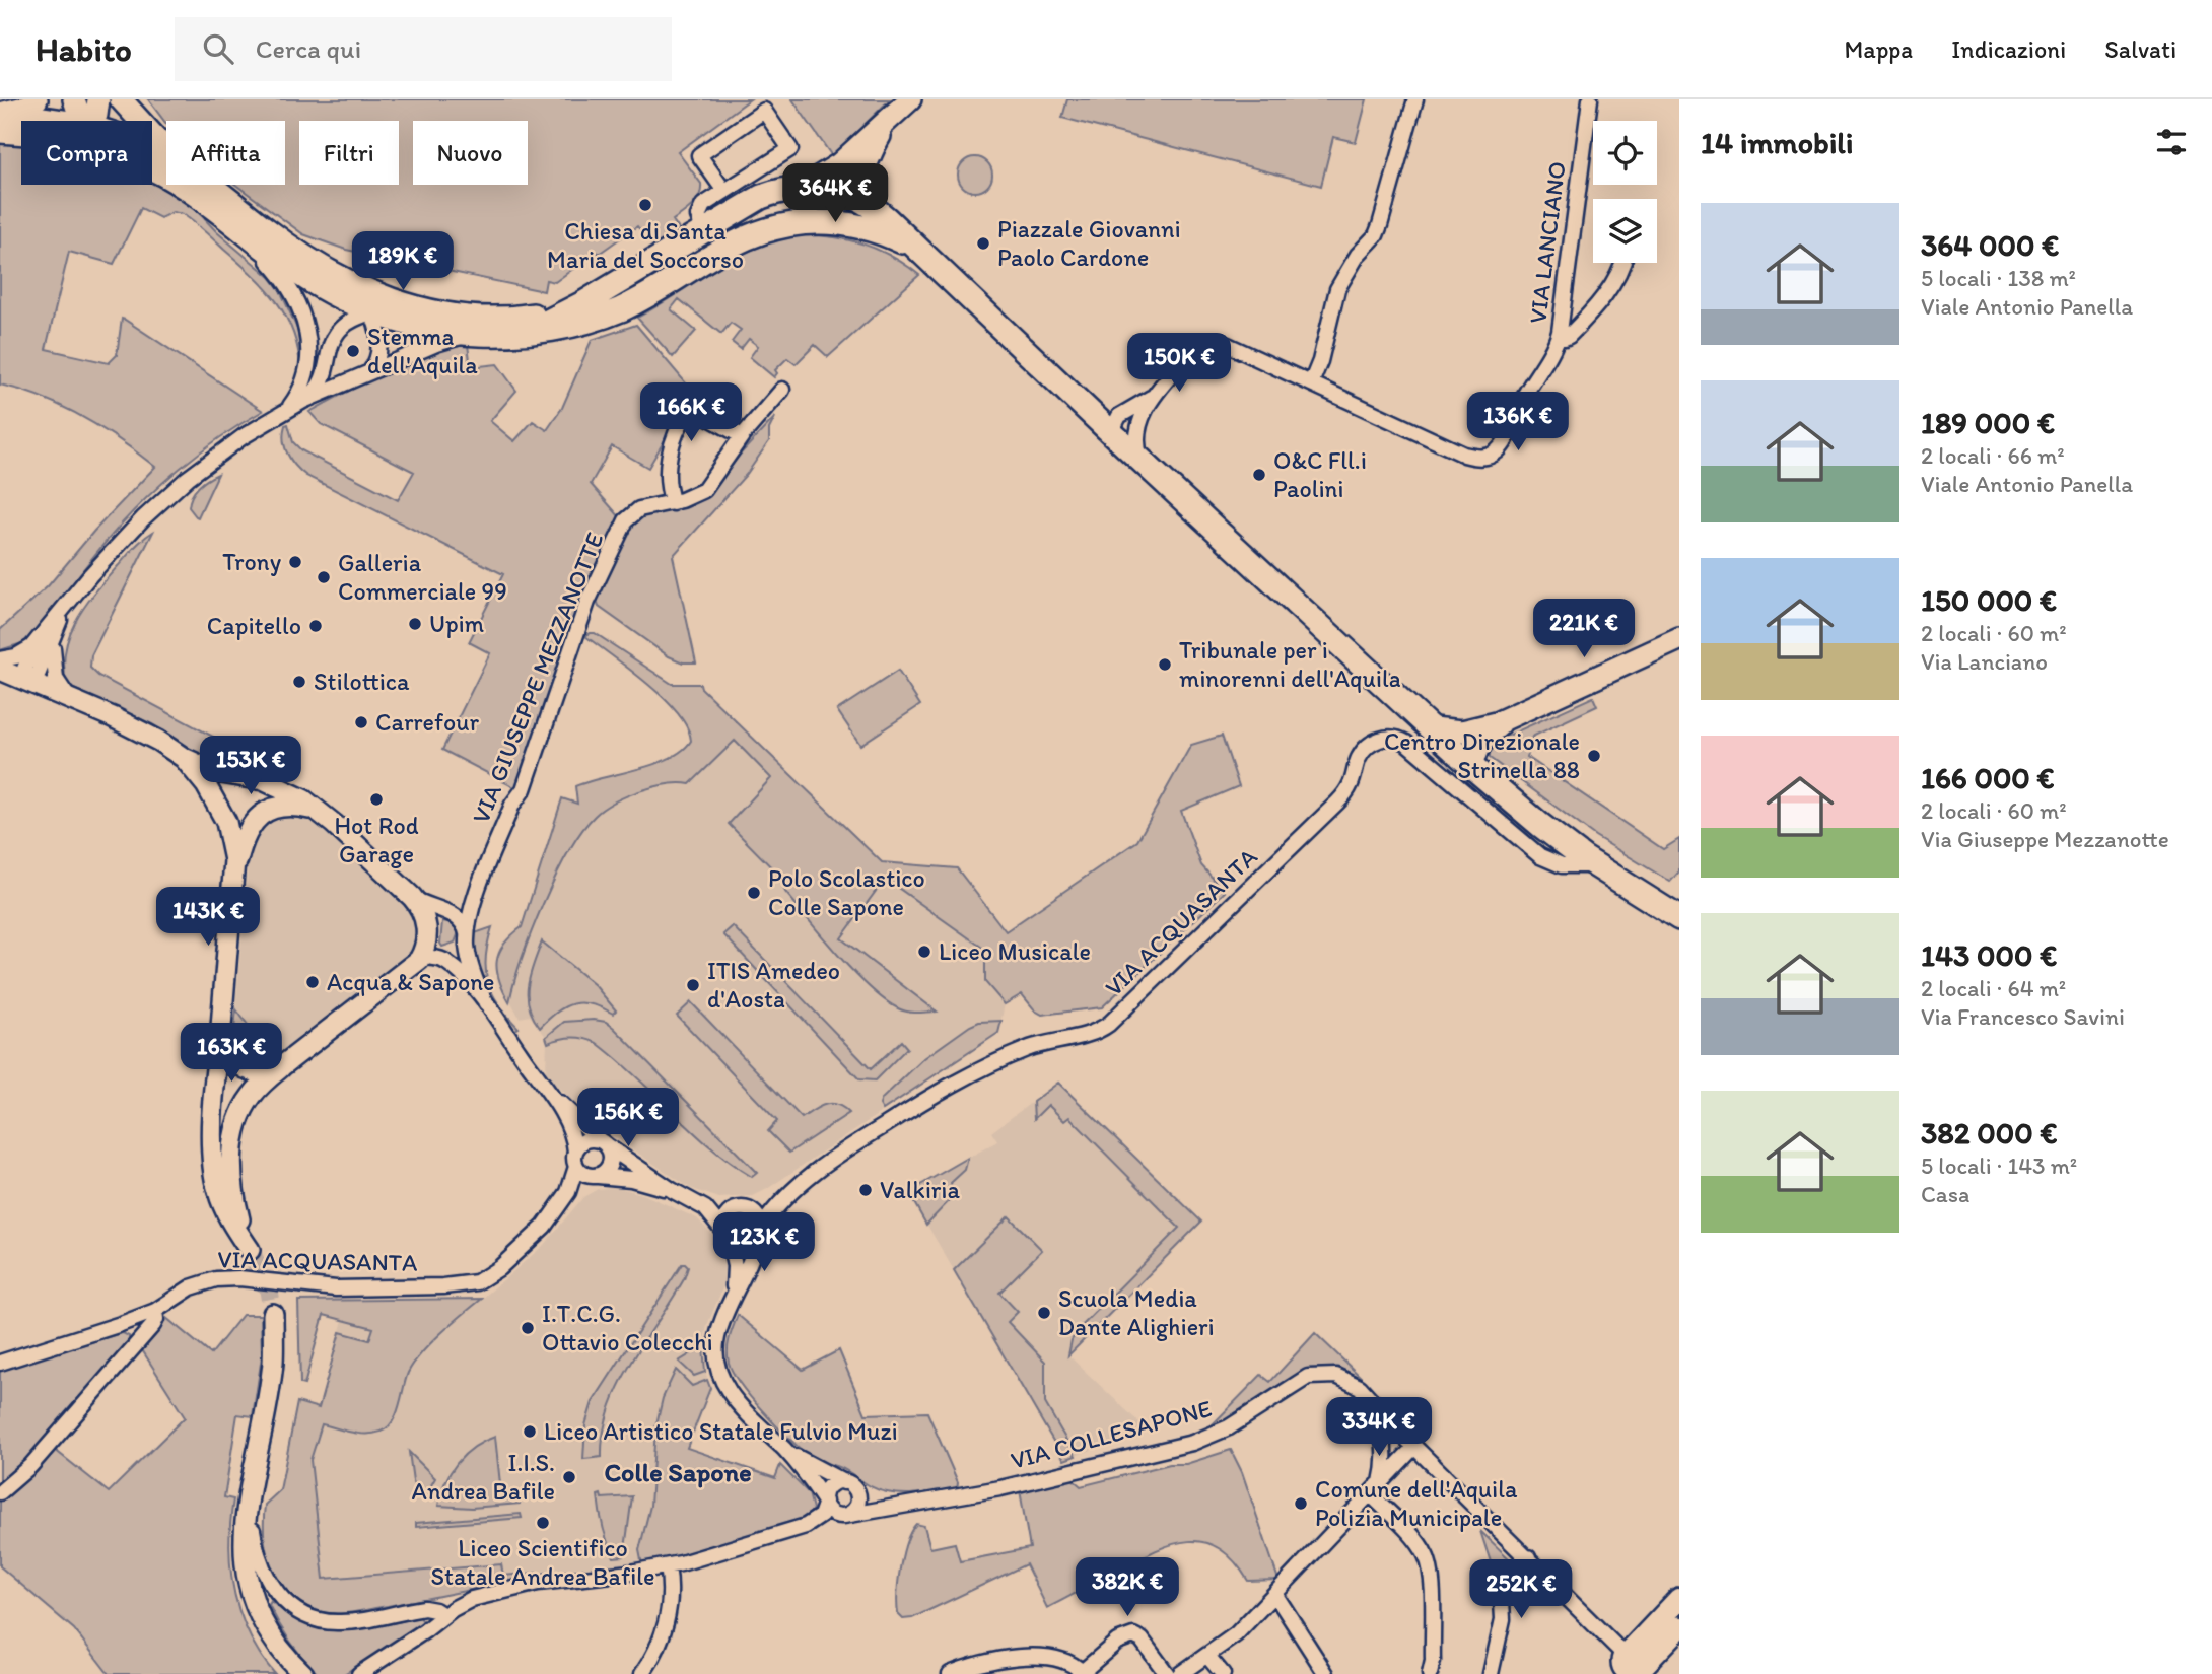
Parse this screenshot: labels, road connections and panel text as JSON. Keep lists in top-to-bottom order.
{
  "streets": {
    "street": [
      "VIA LANCIANO",
      "VIA GIUSEPPE MEZZANOTTE",
      "VIA ACQUASANTA",
      "VIA COLLESAPONE"
    ]
  },
  "crossings": [
    ["VIA GIUSEPPE MEZZANOTTE", "VIA ACQUASANTA"]
  ],
  "districts": ["Colle Sapone"],
  "places": [
    "Chiesa di Santa Maria del Soccorso",
    "Piazzale Giovanni Paolo Cardone",
    "Stemma dell'Aquila",
    "O&C Fll.i Paolini",
    "Trony",
    "Galleria Commerciale 99",
    "Upim",
    "Capitello",
    "Tribunale per i minorenni dell'Aquila",
    "Stilottica",
    "Carrefour",
    "Centro Direzionale Strinella 88",
    "Hot Rod Garage",
    "Polo Scolastico Colle Sapone",
    "Liceo Musicale",
    "Acqua & Sapone",
    "ITIS Amedeo d'Aosta",
    "Valkiria",
    "Scuola Media Dante Alighieri",
    "I.T.C.G. Ottavio Colecchi",
    "Liceo Artistico Statale Fulvio Muzi",
    "I.I.S. Andrea Bafile",
    "Comune dell'Aquila Polizia Municipale",
    "Liceo Scientifico Statale Andrea Bafile"
  ],
  "page": {
    "header": "Habito",
    "search": "Cerca qui",
    "nav": ["Mappa", "Indicazioni", "Salvati"],
    "heading": "14 immobili",
    "chip": [
      "Compra",
      "Affitta",
      "Filtri",
      "Nuovo"
    ],
    "price": [
      "364K €",
      "189K €",
      "150K €",
      "166K €",
      "136K €",
      "221K €",
      "153K €",
      "143K €",
      "163K €",
      "156K €",
      "123K €",
      "334K €",
      "382K €",
      "252K €"
    ],
    "list": [
      {
        "name": "364 000 €",
        "note": "5 locali · 138 m² · Viale Antonio Panella"
      },
      {
        "name": "189 000 €",
        "note": "2 locali · 66 m² · Viale Antonio Panella"
      },
      {
        "name": "150 000 €",
        "note": "2 locali · 60 m² · Via Lanciano"
      },
      {
        "name": "166 000 €",
        "note": "2 locali · 60 m² · Via Giuseppe Mezzanotte"
      },
      {
        "name": "143 000 €",
        "note": "2 locali · 64 m² · Via Francesco Savini"
      },
      {
        "name": "382 000 €",
        "note": "5 locali · 143 m² · Casa"
      }
    ]
  }
}
